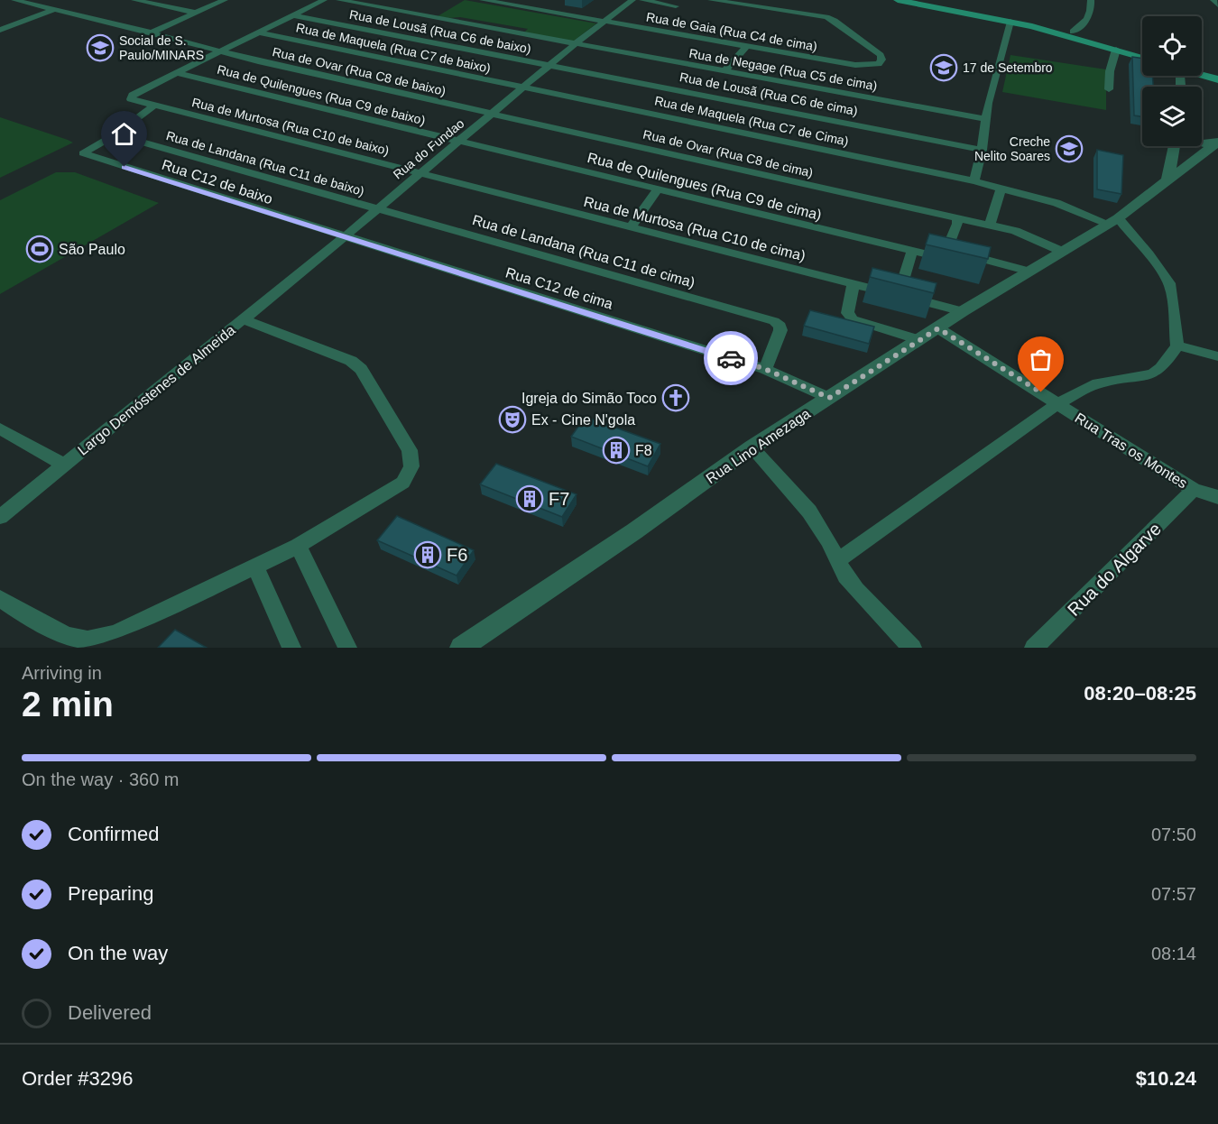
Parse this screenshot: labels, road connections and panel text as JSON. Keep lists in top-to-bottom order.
{
  "streets": {
    "street": [
      "Rua de Lousã (Rua C6 de baixo)",
      "Rua de Gaia (Rua C4 de cima)",
      "Rua de Maquela (Rua C7 de baixo)",
      "Rua de Negage (Rua C5 de cima)",
      "Rua de Ovar (Rua C8 de baixo)",
      "Rua de Lousã (Rua C6 de cima)",
      "Rua de Quilengues (Rua C9 de baixo)",
      "Rua de Maquela (Rua C7 de Cima)",
      "Rua de Murtosa (Rua C10 de baixo)",
      "Rua do Fundao",
      "Rua de Ovar (Rua C8 de cima)",
      "Rua de Landana (Rua C11 de baixo)",
      "Rua C12 de baixo",
      "Rua de Quilengues (Rua C9 de cima)",
      "Rua de Murtosa (Rua C10 de cima)",
      "Rua de Landana (Rua C11 de cima)",
      "Rua C12 de cima",
      "Largo Demóstenes de Almeida",
      "Rua Lino Amezaga",
      "Rua Tras os Montes",
      "Rua do Algarve"
    ]
  },
  "crossings": [
    ["Rua de Lousã (Rua C6 de baixo)", "Rua de Lousã (Rua C6 de cima)"],
    ["Rua de Lousã (Rua C6 de baixo)", "Rua do Fundao"],
    ["Rua de Gaia (Rua C4 de cima)", "Rua do Fundao"],
    ["Rua de Maquela (Rua C7 de baixo)", "Rua de Maquela (Rua C7 de Cima)"],
    ["Rua de Maquela (Rua C7 de baixo)", "Rua do Fundao"],
    ["Rua de Negage (Rua C5 de cima)", "Rua do Fundao"],
    ["Rua de Ovar (Rua C8 de baixo)", "Rua do Fundao"],
    ["Rua de Ovar (Rua C8 de baixo)", "Rua de Ovar (Rua C8 de cima)"],
    ["Rua de Lousã (Rua C6 de cima)", "Rua do Fundao"],
    ["Rua de Quilengues (Rua C9 de baixo)", "Rua de Murtosa (Rua C10 de baixo)"],
    ["Rua de Quilengues (Rua C9 de baixo)", "Rua do Fundao"],
    ["Rua de Quilengues (Rua C9 de baixo)", "Rua de Quilengues (Rua C9 de cima)"],
    ["Rua de Maquela (Rua C7 de Cima)", "Rua do Fundao"],
    ["Rua de Maquela (Rua C7 de Cima)", "Rua Lino Amezaga"],
    ["Rua de Murtosa (Rua C10 de baixo)", "Rua do Fundao"],
    ["Rua de Murtosa (Rua C10 de baixo)", "Rua de Murtosa (Rua C10 de cima)"],
    ["Rua do Fundao", "Rua de Ovar (Rua C8 de cima)"],
    ["Rua do Fundao", "Rua de Landana (Rua C11 de baixo)"],
    ["Rua do Fundao", "Rua C12 de baixo"],
    ["Rua do Fundao", "Rua de Quilengues (Rua C9 de cima)"],
    ["Rua do Fundao", "Rua de Murtosa (Rua C10 de cima)"],
    ["Rua do Fundao", "Rua de Landana (Rua C11 de cima)"],
    ["Rua do Fundao", "Rua C12 de cima"],
    ["Rua do Fundao", "Largo Demóstenes de Almeida"],
    ["Rua de Ovar (Rua C8 de cima)", "Rua Lino Amezaga"],
    ["Rua de Landana (Rua C11 de baixo)", "Rua C12 de baixo"],
    ["Rua de Landana (Rua C11 de baixo)", "Rua de Landana (Rua C11 de cima)"],
    ["Rua C12 de baixo", "Rua C12 de cima"],
    ["Rua de Quilengues (Rua C9 de cima)", "Rua Lino Amezaga"],
    ["Rua de Murtosa (Rua C10 de cima)", "Rua Lino Amezaga"],
    ["Rua de Landana (Rua C11 de cima)", "Rua C12 de cima"],
    ["Rua C12 de cima", "Rua Lino Amezaga"],
    ["Rua Lino Amezaga", "Rua Tras os Montes"],
    ["Rua Tras os Montes", "Rua do Algarve"]
  ],
  "places": {
    "school or university": ["Social de S. Paulo/MINARS", "17 de Setembro", "Creche Nelito Soares"],
    "sports": ["São Paulo"],
    "church": ["Igreja do Simão Toco"],
    "theatre": ["Ex - Cine N'gola"],
    "building": ["F8", "F7", "F6"]
  },
  "page": {
    "heading": ["2 min", "Arriving in", "08:20–08:25"],
    "panel": ["Order #3296", "$10.24"],
    "bar": "On the way · 360 m",
    "list": [
      ["Confirmed", "07:50"],
      ["Preparing", "07:57"],
      ["On the way", "08:14"],
      "Delivered"
    ]
  }
}
